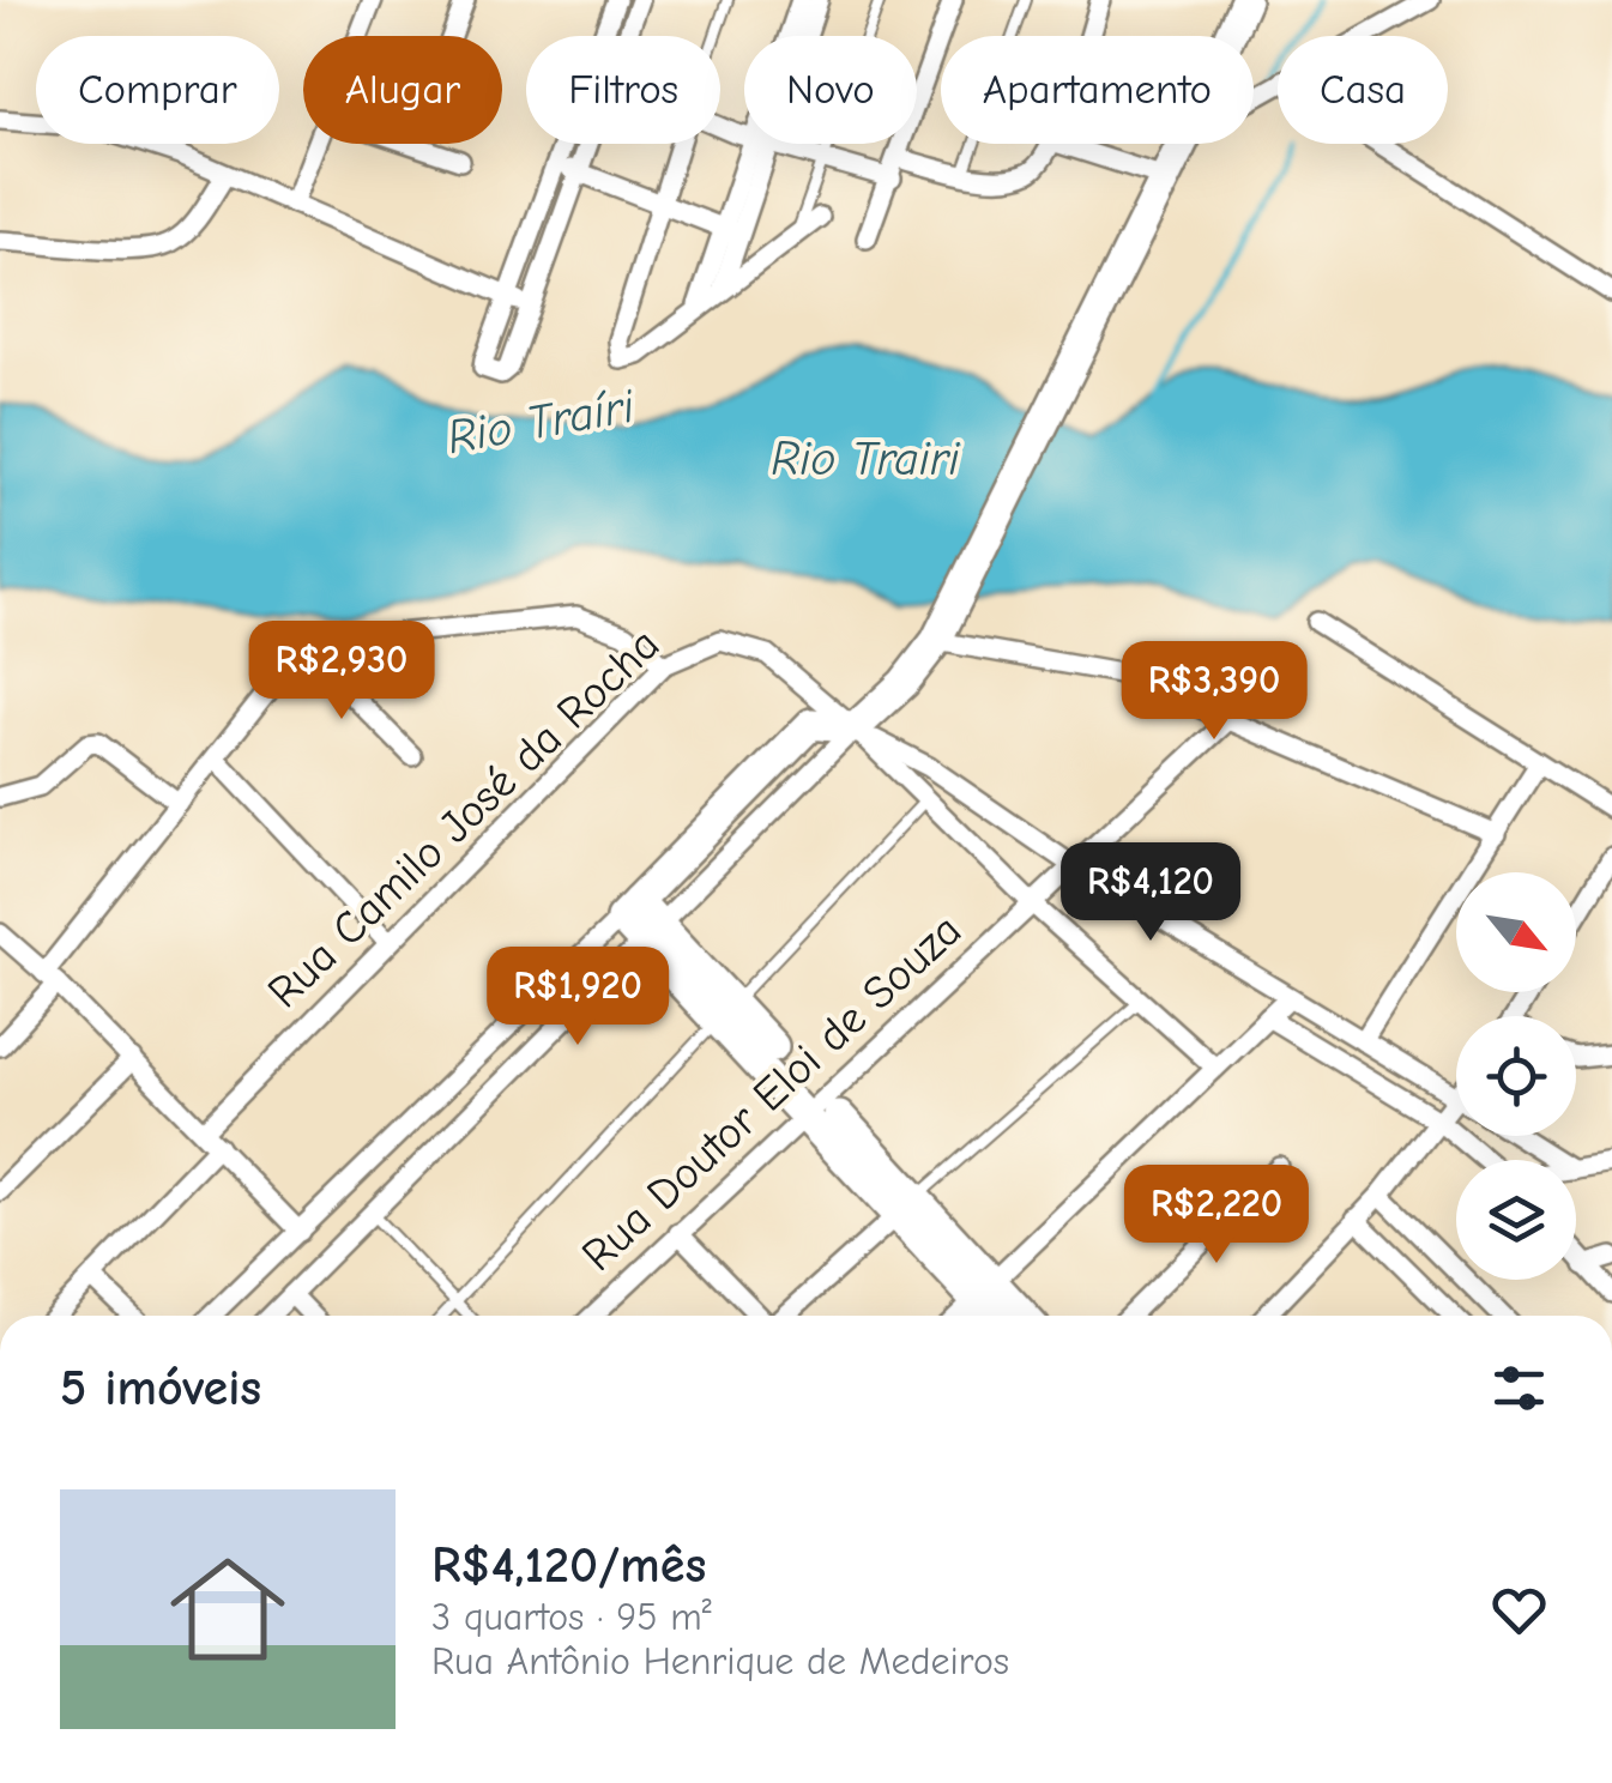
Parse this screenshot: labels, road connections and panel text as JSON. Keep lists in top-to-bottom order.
{
  "streets": {
    "street": ["Rua Camilo José da Rocha", "Rua Doutor Eloi de Souza"]
  },
  "water": ["Rio Traíri", "Rio Trairi"],
  "north": "bottom right",
  "page": {
    "chip": [
      "Comprar",
      "Alugar",
      "Filtros",
      "Novo",
      "Apartamento",
      "Casa"
    ],
    "price": [
      "R$2,930",
      "R$3,390",
      "R$4,120",
      "R$1,920",
      "R$2,220"
    ],
    "heading": "5 imóveis",
    "list": [
      {
        "name": "R$4,120/mês",
        "note": "3 quartos · 95 m² · Rua Antônio Henrique de Medeiros"
      }
    ]
  }
}
